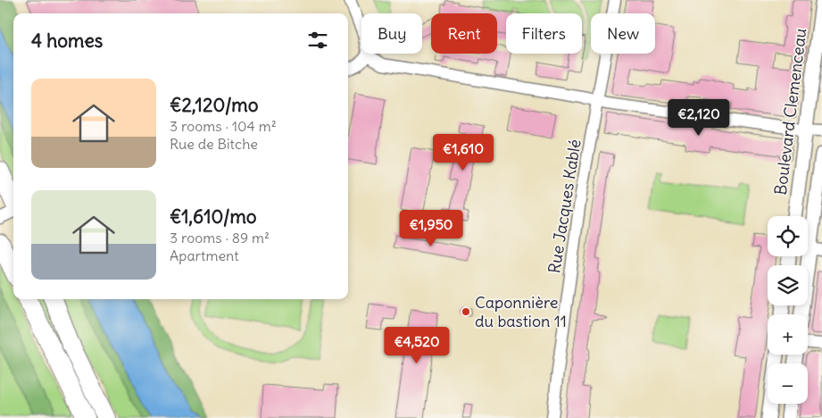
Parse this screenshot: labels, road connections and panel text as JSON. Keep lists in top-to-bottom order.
{
  "streets": {
    "street": ["Boulevard Clemenceau", "Rue Jacques Kablé"]
  },
  "places": ["Caponnière du bastion 11"],
  "page": {
    "chip": [
      "Buy",
      "Rent",
      "Filters",
      "New"
    ],
    "heading": "4 homes",
    "list": [
      {
        "name": "€2,120/mo",
        "note": "3 rooms · 104 m² · Rue de Bitche"
      },
      {
        "name": "€1,610/mo",
        "note": "3 rooms · 89 m² · Apartment"
      }
    ],
    "price": [
      "€2,120",
      "€1,610",
      "€1,950",
      "€4,520"
    ],
    "map_buttons": ["+", "−"]
  }
}
